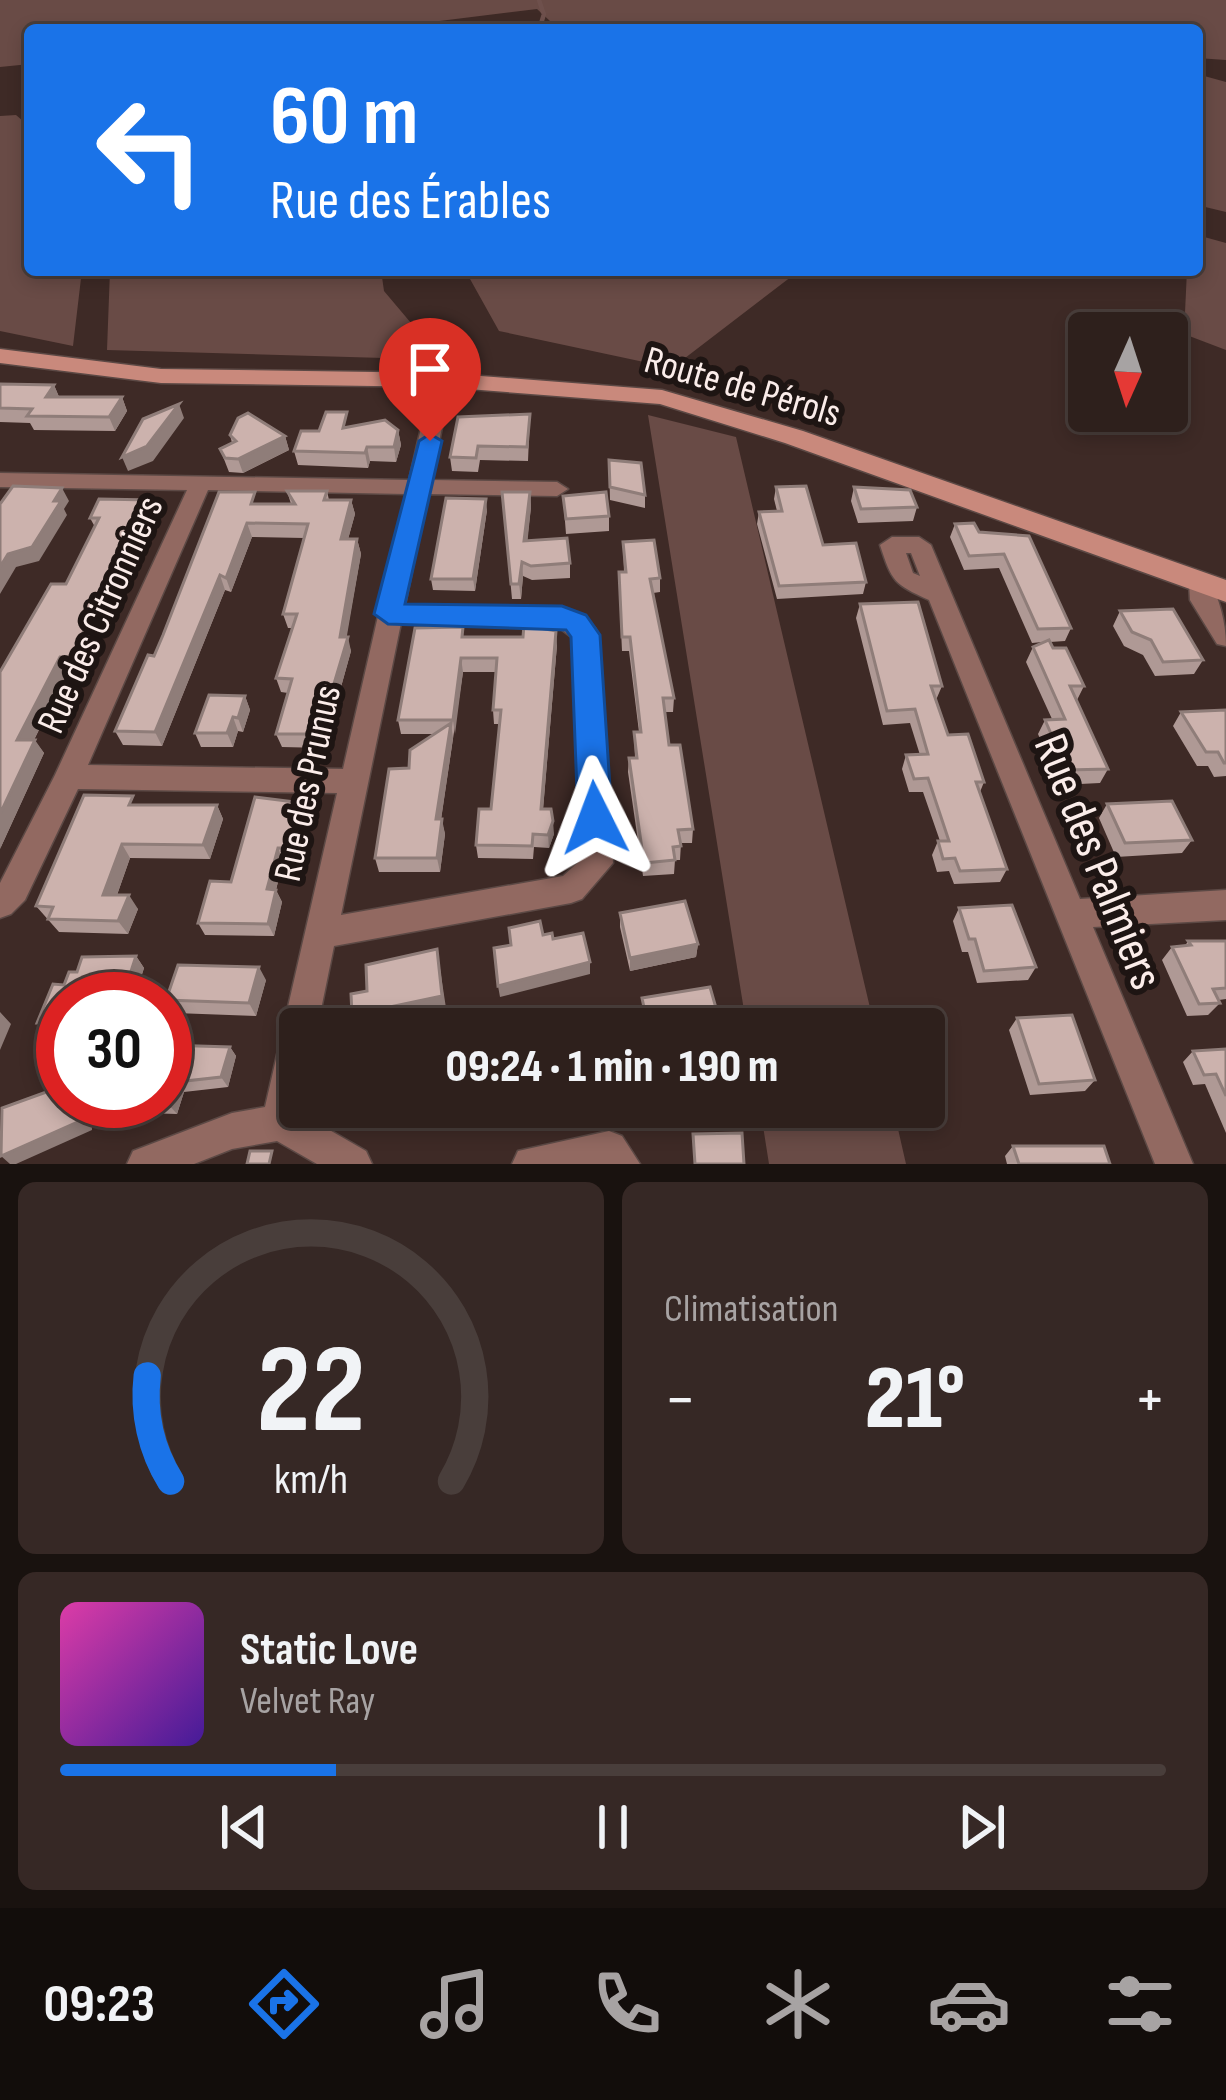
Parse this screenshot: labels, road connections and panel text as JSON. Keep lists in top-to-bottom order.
{
  "streets": {
    "street": [
      "Route de Pérols",
      "Rue des Citronniers",
      "Rue des Prunus",
      "Rue des Palmiers"
    ]
  },
  "crossings": [
    ["Route de Pérols", "Rue des Prunus"],
    ["Rue des Citronniers", "Rue des Prunus"]
  ],
  "north": "bottom",
  "page": {
    "turn": ["60 m", "Rue des Érables"],
    "limit": "30",
    "trip": "09:24 · 1 min · 190 m",
    "tile": "Climatisation",
    "heat": ["−", "21°", "+"],
    "song": ["Static Love", "Velvet Ray"],
    "tabs": "09:23",
    "gauge": ["22", "km/h"]
  }
}
